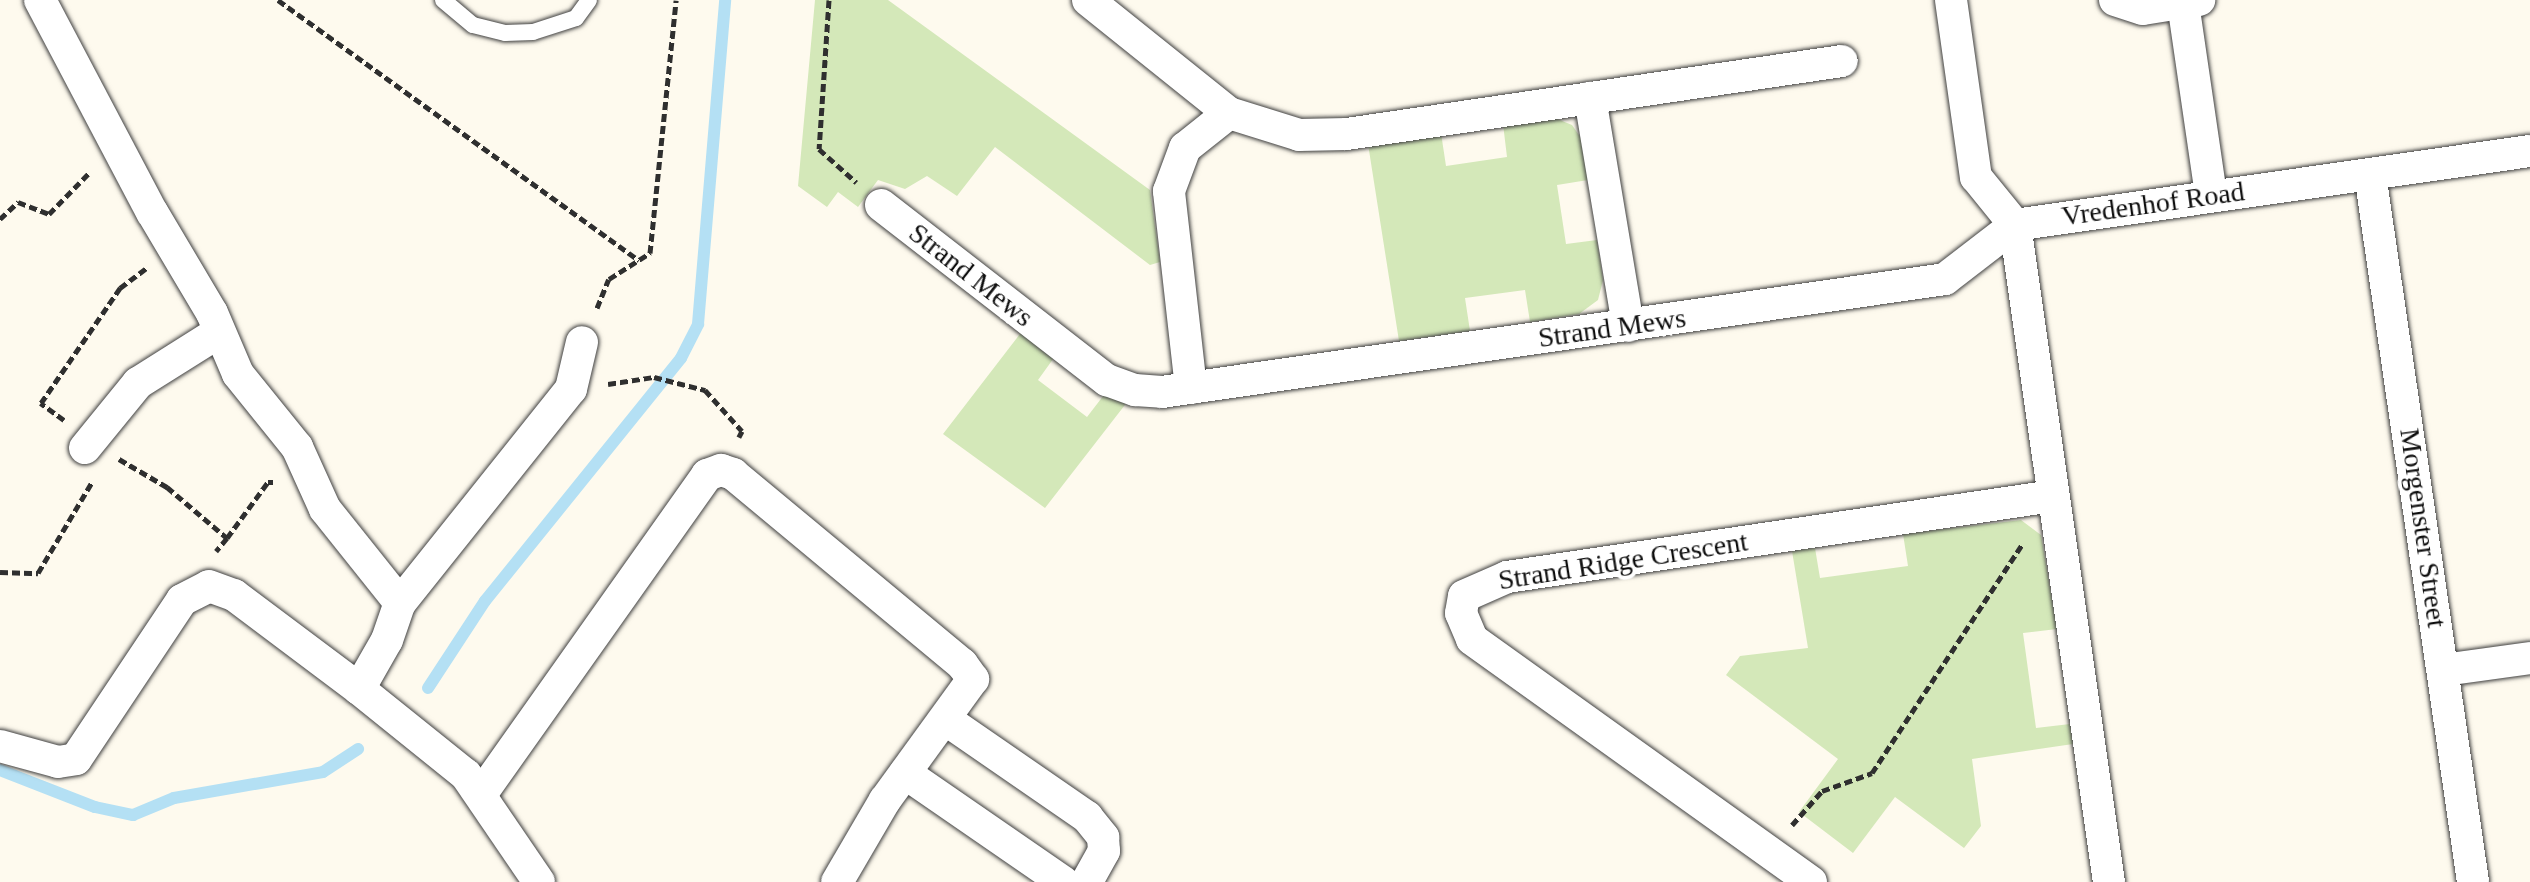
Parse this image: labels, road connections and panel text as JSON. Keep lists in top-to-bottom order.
{
  "streets": {
    "street": [
      "Vredenhof Road",
      "Strand Mews",
      "Morgenster Street",
      "Strand Ridge Crescent"
    ]
  },
  "crossings": [
    ["Vredenhof Road", "Strand Mews"],
    ["Vredenhof Road", "Morgenster Street"]
  ]
}
